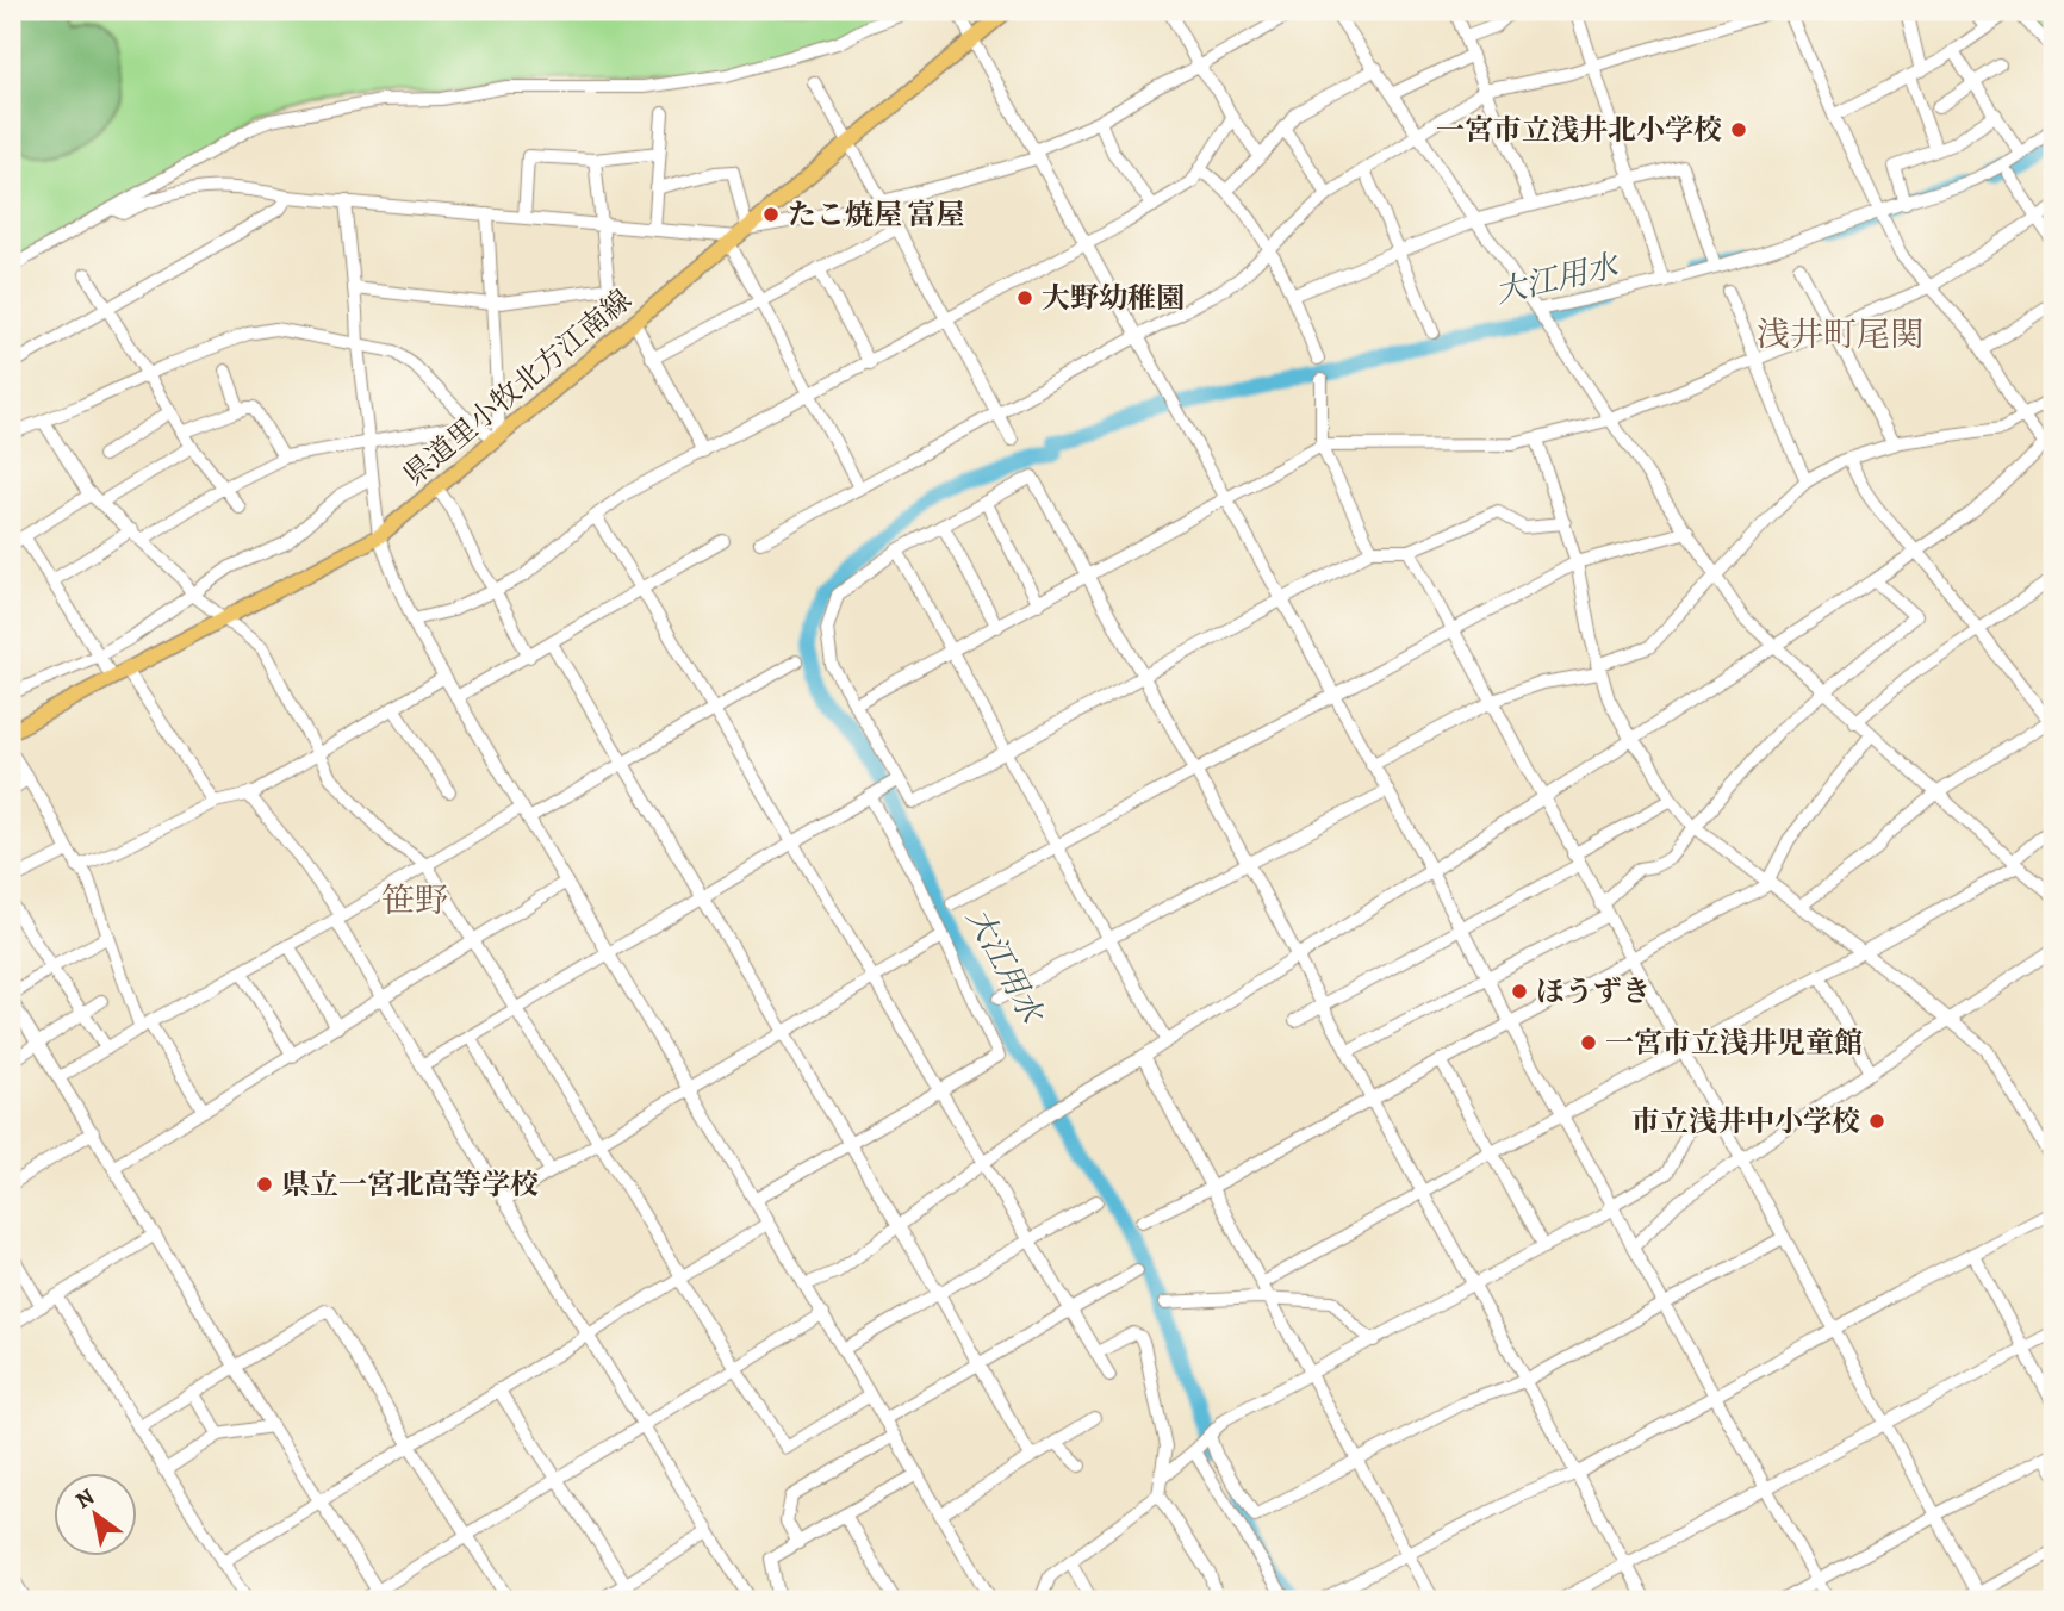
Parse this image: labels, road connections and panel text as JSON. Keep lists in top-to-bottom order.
{
  "streets": {
    "main road": ["県道里小牧北方江南線"]
  },
  "districts": ["浅井町尾関", "笹野"],
  "water": ["大江用水"],
  "places": [
    "一宮市立浅井北小学校",
    "たこ焼屋 富屋",
    "大野幼稚園",
    "ほうずき",
    "一宮市立浅井児童館",
    "市立浅井中小学校",
    "県立一宮北高等学校"
  ],
  "north": "top left"
}
